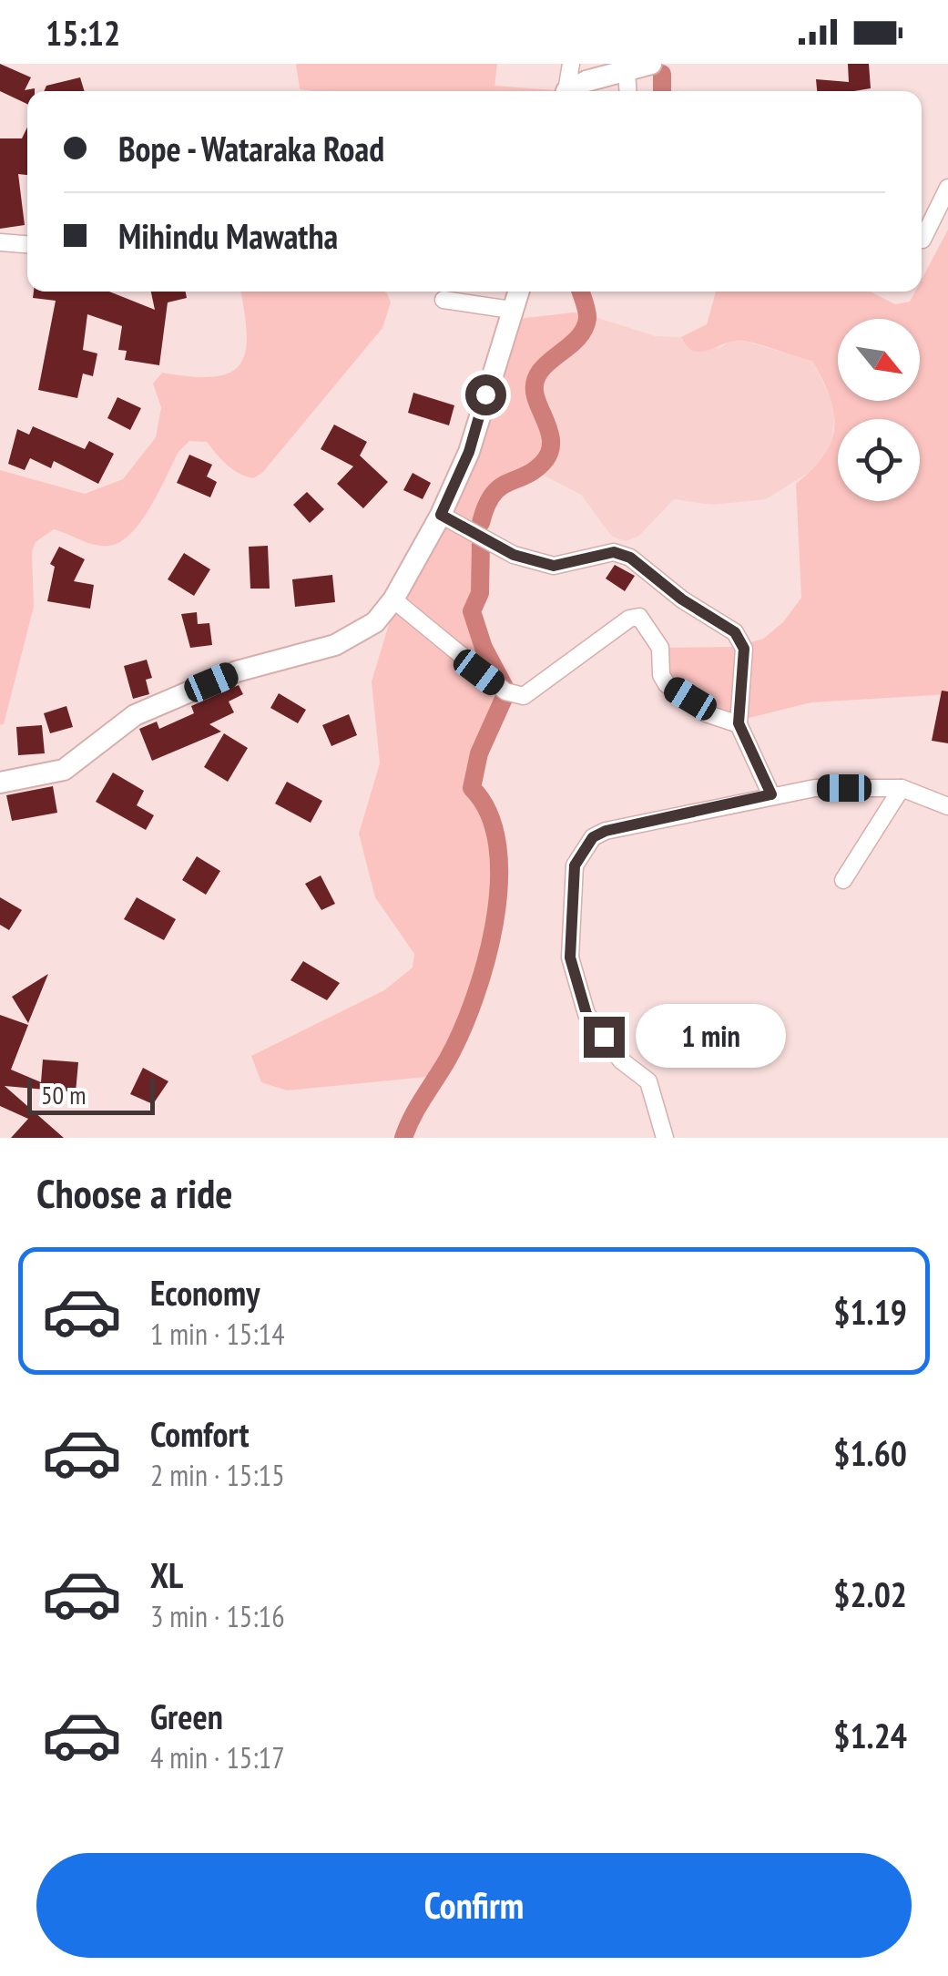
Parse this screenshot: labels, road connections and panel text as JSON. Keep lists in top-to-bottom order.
{
  "scale_bar": "50 m",
  "north": "bottom right",
  "page": {
    "status": "15:12",
    "banner": ["Bope - Wataraka Road", "Mihindu Mawatha"],
    "bubble": "1 min",
    "scale": "50 m",
    "heading": "Choose a ride",
    "list": [
      {
        "name": "Economy",
        "note": "1 min · 15:14",
        "value": "$1.19"
      },
      {
        "name": "Comfort",
        "note": "2 min · 15:15",
        "value": "$1.60"
      },
      {
        "name": "XL",
        "note": "3 min · 15:16",
        "value": "$2.02"
      },
      {
        "name": "Green",
        "note": "4 min · 15:17",
        "value": "$1.24"
      }
    ],
    "buttons": "Confirm"
  }
}
